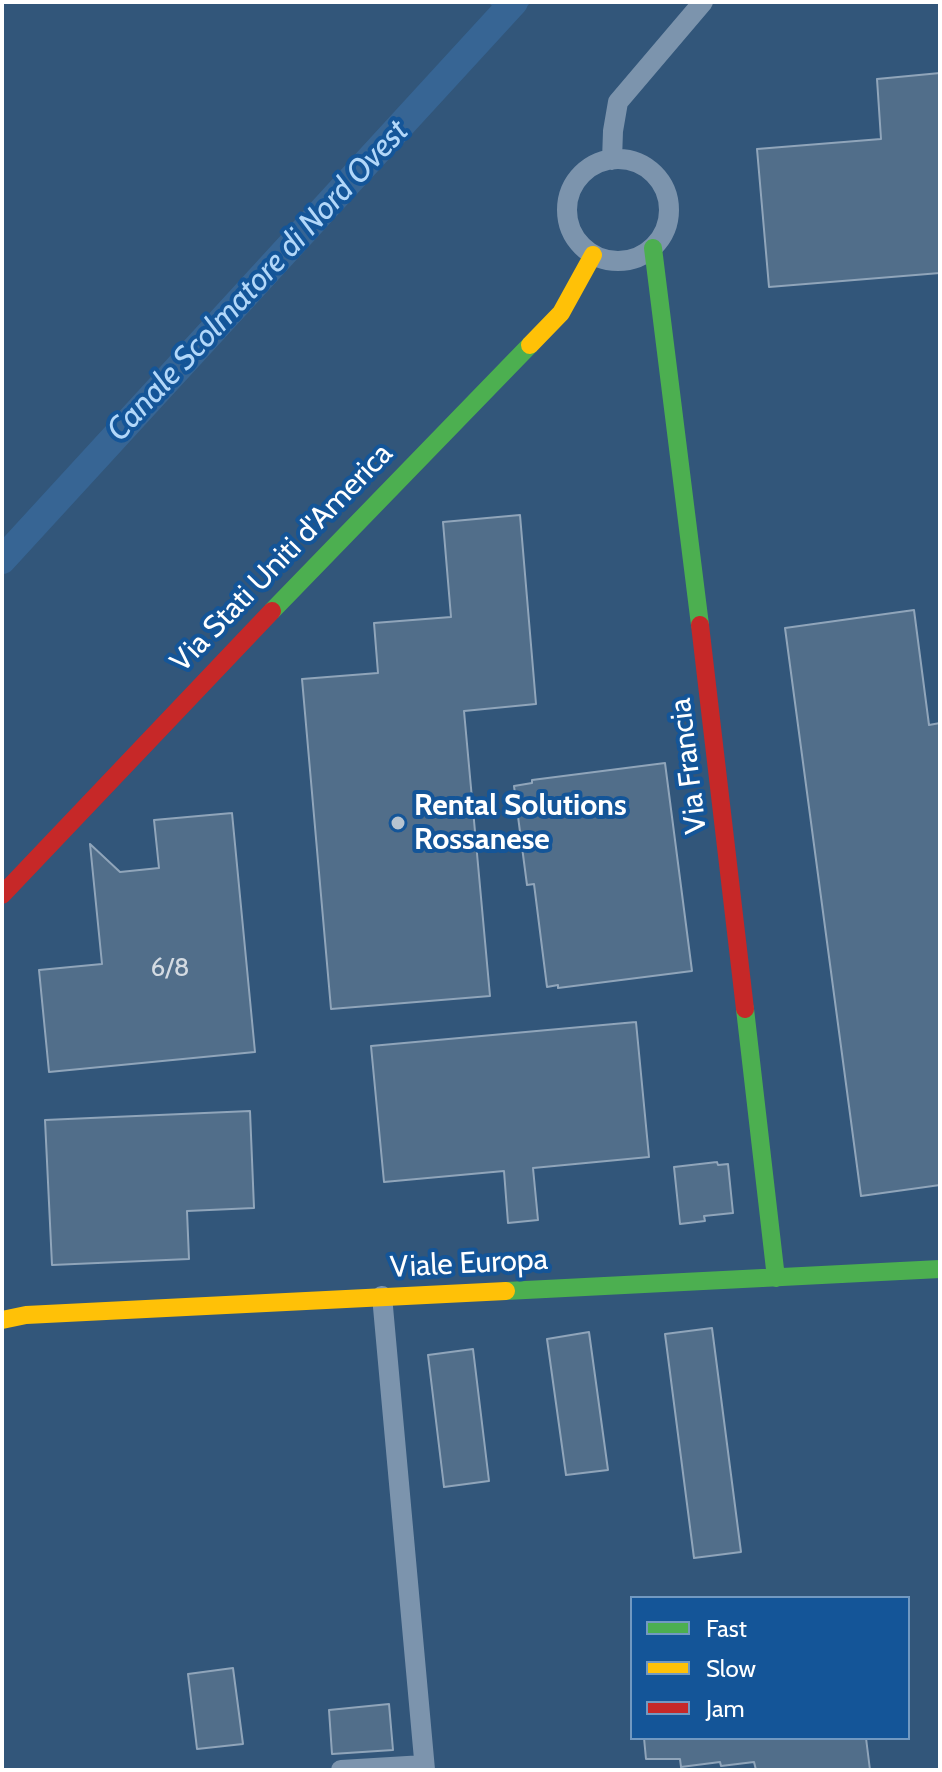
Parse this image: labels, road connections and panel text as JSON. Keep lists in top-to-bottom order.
{
  "streets": {
    "street": ["Via Stati Uniti d'America", "Via Francia", "Viale Europa"]
  },
  "crossings": [
    ["Via Stati Uniti d'America", "Via Francia"],
    ["Via Francia", "Viale Europa"]
  ],
  "water": ["Canale Scolmatore di Nord Ovest"],
  "places": ["Rental Solutions Rossanese"],
  "house_numbers": ["6/8"],
  "legend": ["Fast", "Slow", "Jam"]
}
